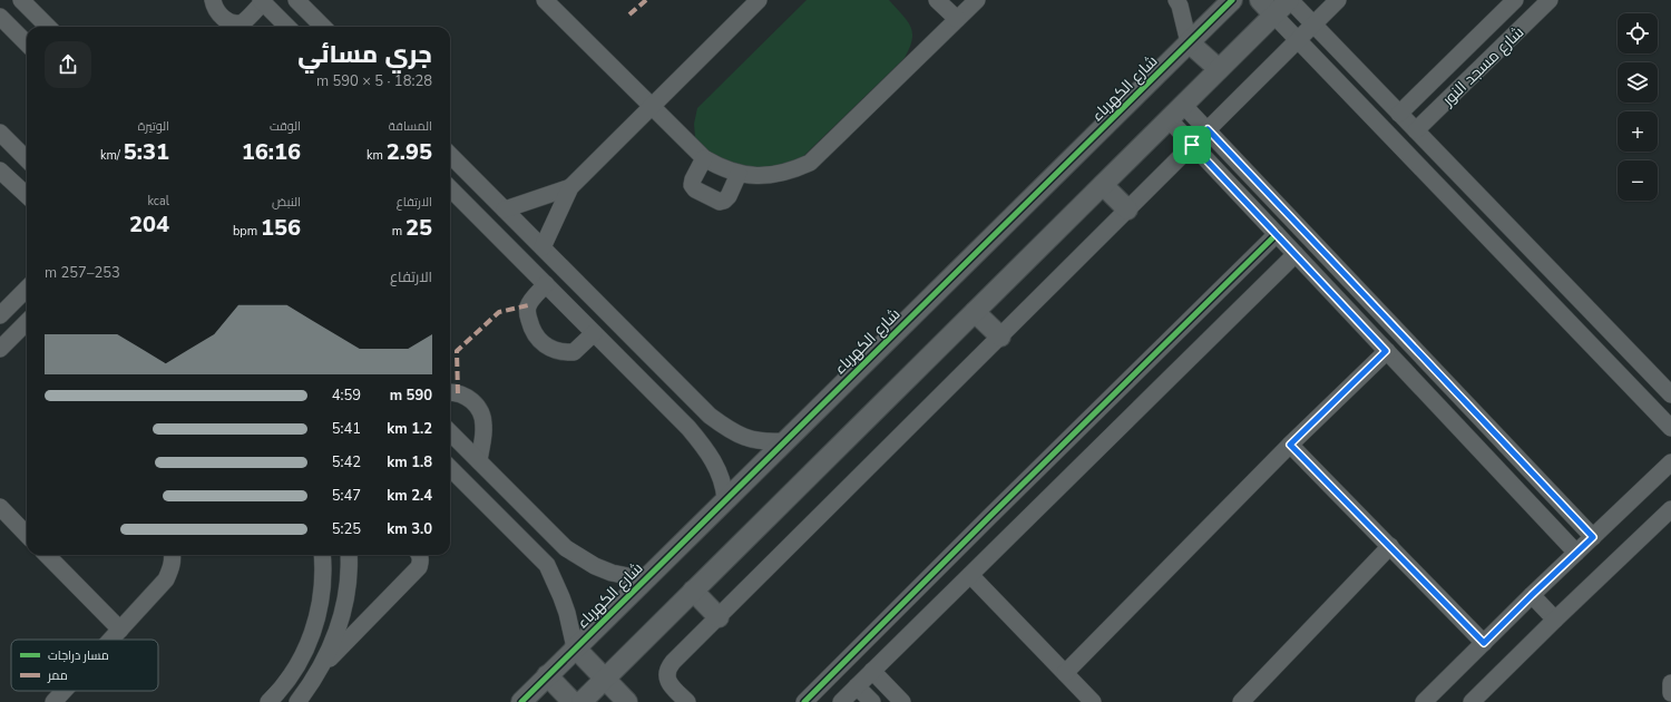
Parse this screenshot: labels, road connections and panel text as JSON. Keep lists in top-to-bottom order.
{
  "streets": {
    "street": ["شارع مسجد النور", "شارع الكهرباء"]
  },
  "legend": ["مسار دراجات", "ممر"],
  "page": {
    "map_buttons": ["+", "−"],
    "heading": ["جري مسائي", "18:28 · 5 × 590 m"],
    "stats": [
      ["المسافة", "2.95 km"],
      ["الوقت", "16:16"],
      ["الوتيرة", "5:31 /km"],
      ["الارتفاع", "25 m"],
      ["النبض", "156 bpm"],
      ["kcal", "204"]
    ],
    "chart": ["الارتفاع", "253–257 m"],
    "list": [
      {
        "name": "590 m",
        "note": "4:59"
      },
      {
        "name": "1.2 km",
        "note": "5:41"
      },
      {
        "name": "1.8 km",
        "note": "5:42"
      },
      {
        "name": "2.4 km",
        "note": "5:47"
      },
      {
        "name": "3.0 km",
        "note": "5:25"
      }
    ]
  }
}
